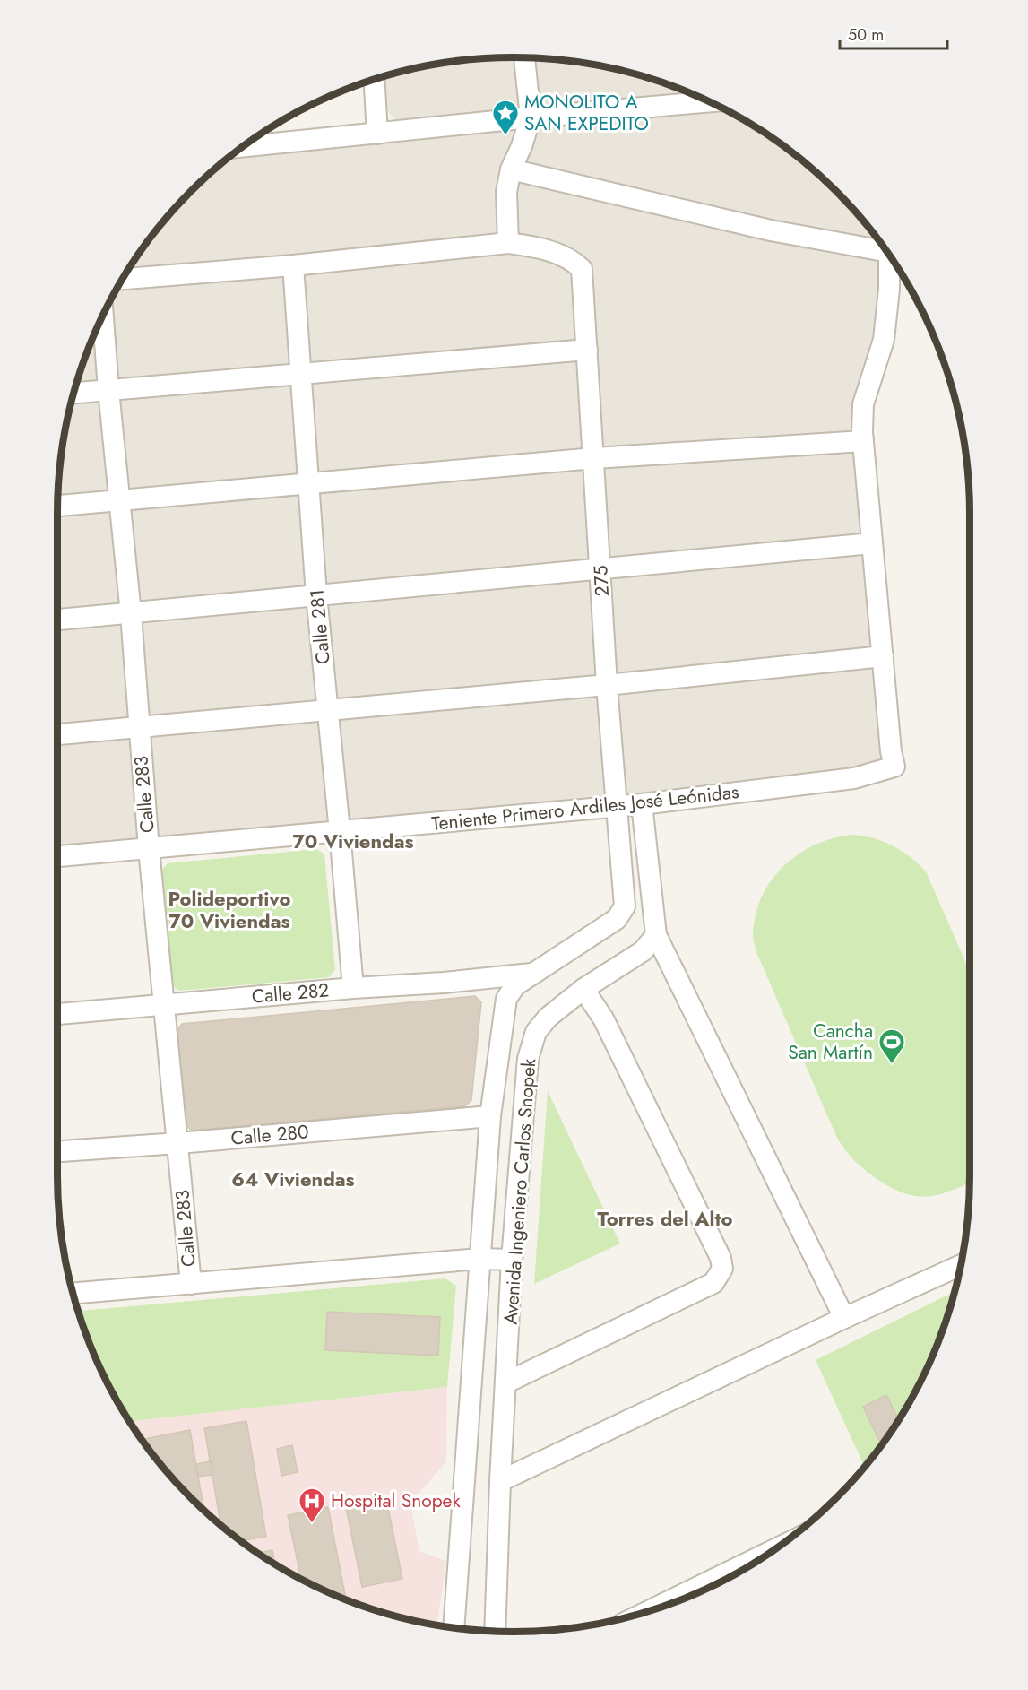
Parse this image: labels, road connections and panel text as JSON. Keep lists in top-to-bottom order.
{
  "streets": {
    "street": [
      "275",
      "Calle 281",
      "Calle 283",
      "Teniente Primero Ardiles José Leónidas",
      "Calle 282",
      "Calle 280",
      "Avenida Ingeniero Carlos Snopek"
    ]
  },
  "crossings": [
    ["275", "Teniente Primero Ardiles José Leónidas"],
    ["275", "Avenida Ingeniero Carlos Snopek"],
    ["Calle 281", "Teniente Primero Ardiles José Leónidas"],
    ["Calle 281", "Calle 282"],
    ["Calle 283", "Teniente Primero Ardiles José Leónidas"],
    ["Calle 283", "Calle 282"],
    ["Calle 283", "Calle 280"],
    ["Calle 282", "Avenida Ingeniero Carlos Snopek"],
    ["Calle 280", "Avenida Ingeniero Carlos Snopek"]
  ],
  "districts": [
    "70 Viviendas",
    "Polideportivo 70 Viviendas",
    "64 Viviendas",
    "Torres del Alto"
  ],
  "places": {
    "place": ["MONOLITO A SAN EXPEDITO"],
    "sports": ["Cancha San Martín"],
    "hospital": ["Hospital Snopek"]
  },
  "scale_bar": "50 m"
}
